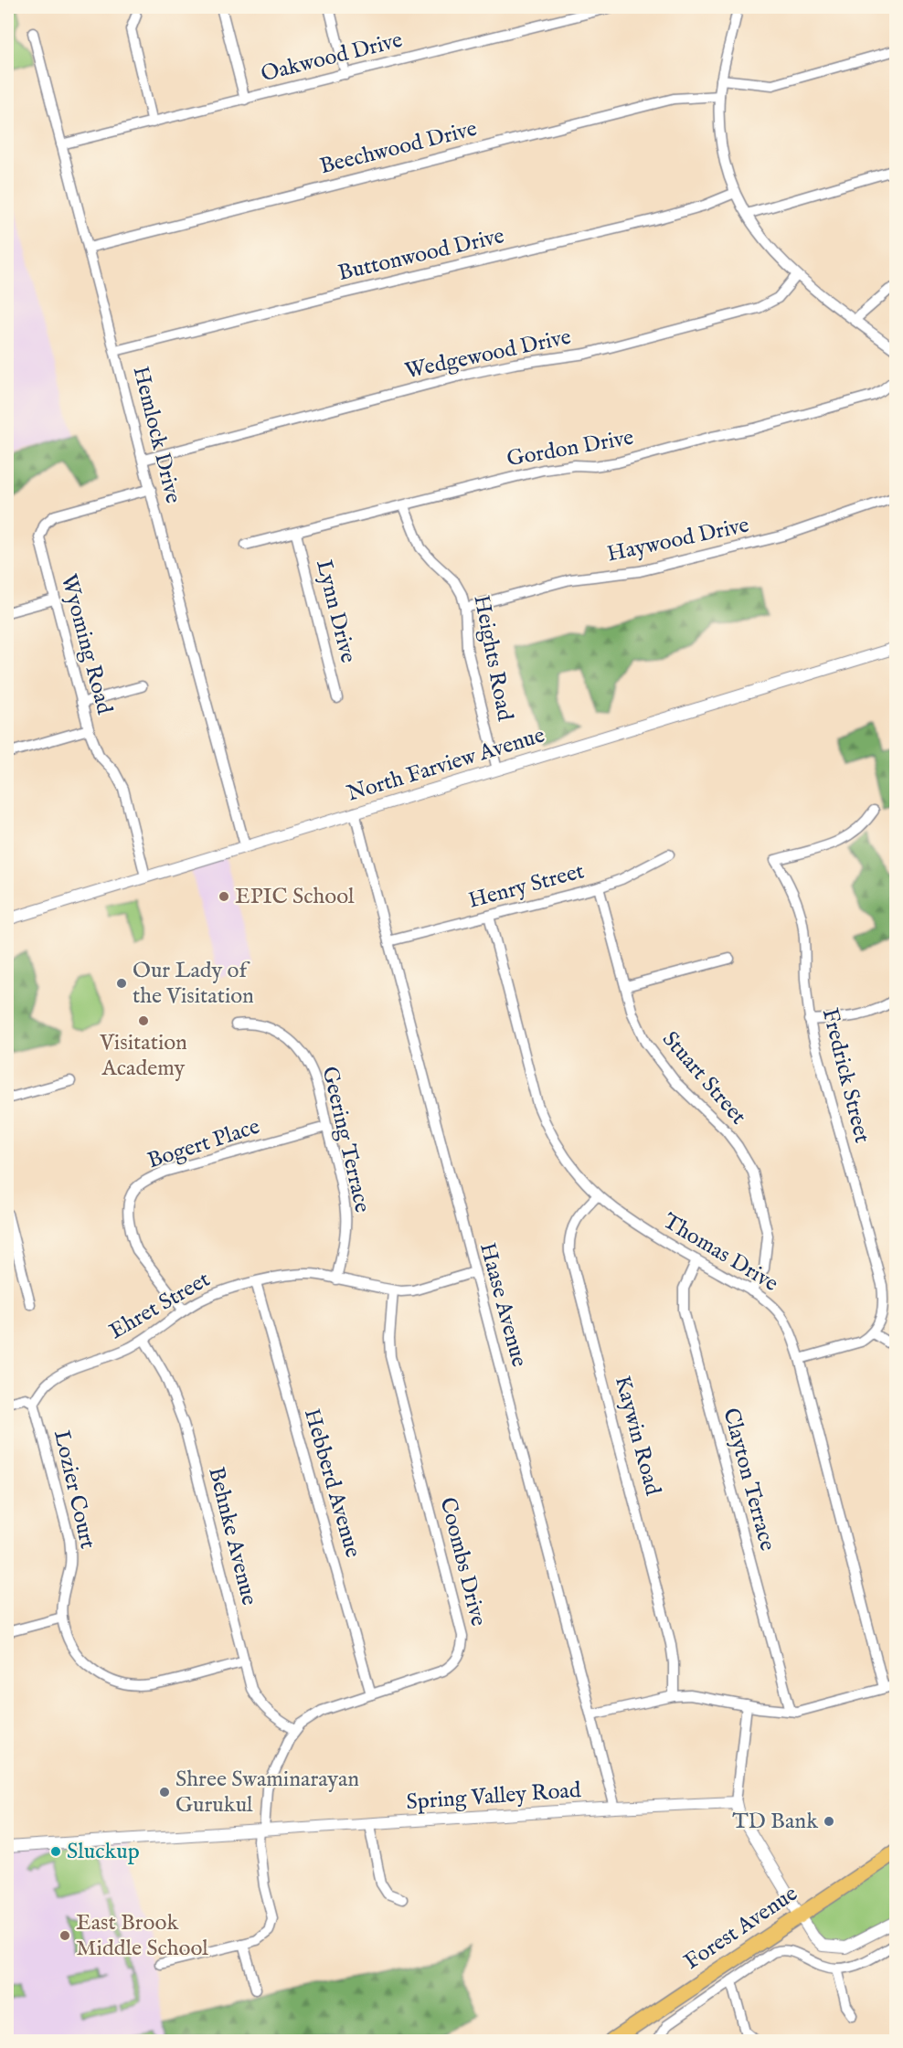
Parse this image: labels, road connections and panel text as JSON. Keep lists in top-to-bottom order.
{
  "streets": {
    "main road": ["Forest Avenue"],
    "street": [
      "Oakwood Drive",
      "Beechwood Drive",
      "Buttonwood Drive",
      "Wedgewood Drive",
      "Hemlock Drive",
      "Gordon Drive",
      "Haywood Drive",
      "Lynn Drive",
      "Wyoming Road",
      "Heights Road",
      "North Farview Avenue",
      "Henry Street",
      "Fredrick Street",
      "Stuart Street",
      "Geering Terrace",
      "Bogert Place",
      "Thomas Drive",
      "Haase Avenue",
      "Ehret Street",
      "Kaywin Road",
      "Clayton Terrace",
      "Hebberd Avenue",
      "Lozier Court",
      "Behnke Avenue",
      "Coombs Drive",
      "Spring Valley Road"
    ]
  },
  "crossings": [
    ["Oakwood Drive", "Hemlock Drive"],
    ["Beechwood Drive", "Hemlock Drive"],
    ["Buttonwood Drive", "Hemlock Drive"],
    ["Wedgewood Drive", "Hemlock Drive"],
    ["Hemlock Drive", "Wyoming Road"],
    ["Hemlock Drive", "North Farview Avenue"],
    ["Gordon Drive", "Lynn Drive"],
    ["Gordon Drive", "Heights Road"],
    ["Haywood Drive", "Heights Road"],
    ["Wyoming Road", "North Farview Avenue"],
    ["Heights Road", "North Farview Avenue"],
    ["North Farview Avenue", "Haase Avenue"],
    ["Henry Street", "Stuart Street"],
    ["Henry Street", "Thomas Drive"],
    ["Henry Street", "Haase Avenue"],
    ["Stuart Street", "Thomas Drive"],
    ["Geering Terrace", "Bogert Place"],
    ["Geering Terrace", "Ehret Street"],
    ["Bogert Place", "Ehret Street"],
    ["Thomas Drive", "Kaywin Road"],
    ["Thomas Drive", "Clayton Terrace"],
    ["Haase Avenue", "Ehret Street"],
    ["Haase Avenue", "Spring Valley Road"],
    ["Ehret Street", "Hebberd Avenue"],
    ["Ehret Street", "Lozier Court"],
    ["Ehret Street", "Behnke Avenue"],
    ["Ehret Street", "Coombs Drive"],
    ["Hebberd Avenue", "Coombs Drive"],
    ["Behnke Avenue", "Coombs Drive"],
    ["Coombs Drive", "Spring Valley Road"]
  ],
  "places": [
    "EPIC School",
    "Our Lady of the Visitation",
    "Visitation Academy",
    "Shree Swaminarayan Gurukul",
    "TD Bank",
    "Sluckup",
    "East Brook Middle School"
  ]
}
